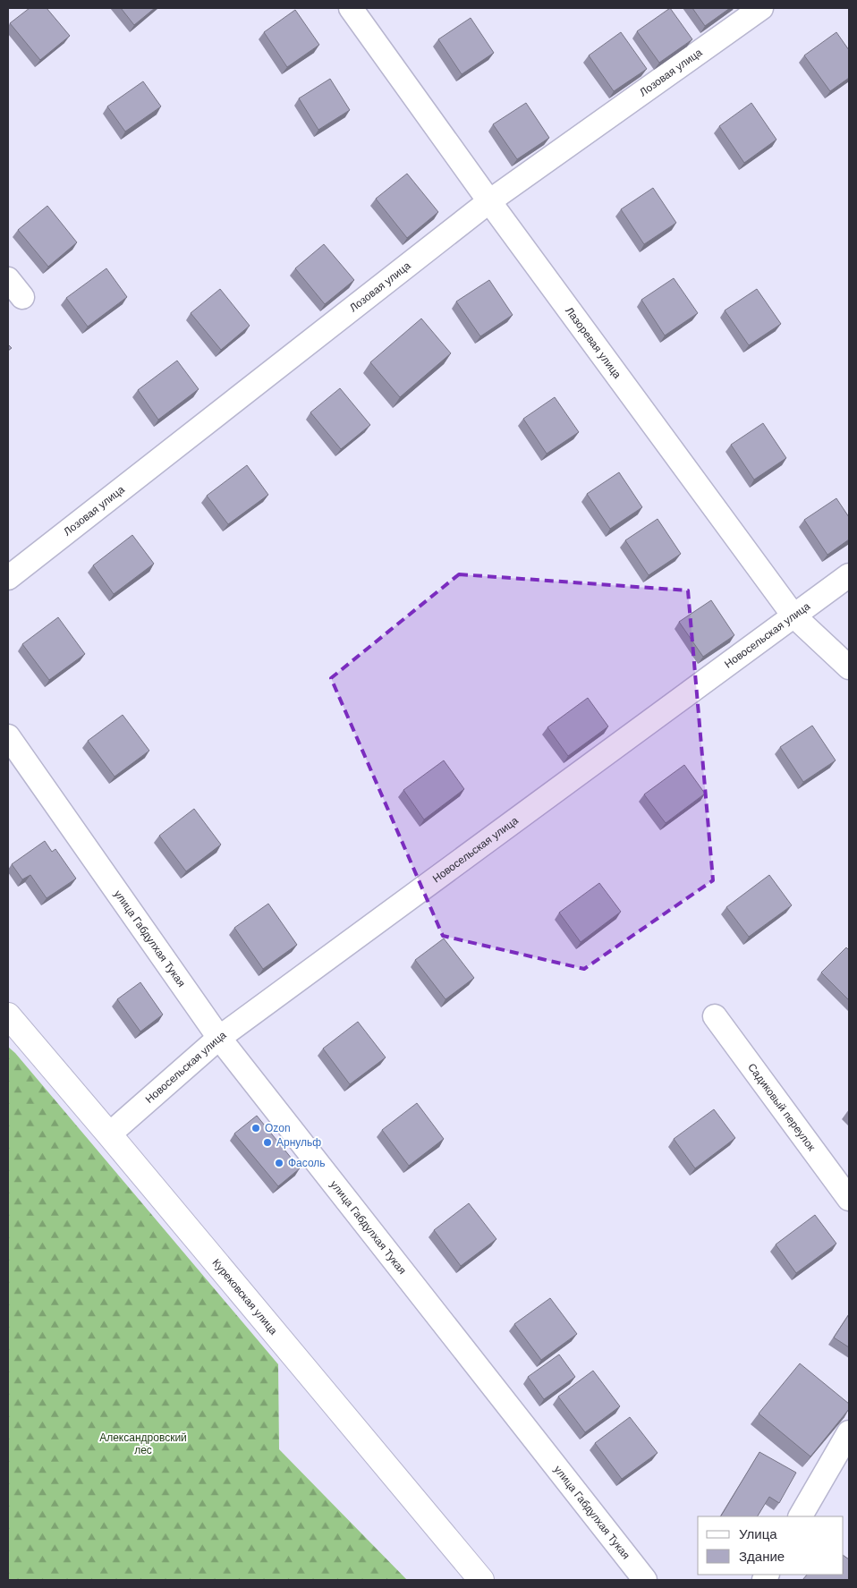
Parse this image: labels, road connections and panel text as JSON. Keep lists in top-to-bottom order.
{
  "streets": {
    "street": [
      "Лозовая улица",
      "Лазоревая улица",
      "Новосельская улица",
      "улица Габдулхая Тукая",
      "Садиковый переулок",
      "Курековская улица"
    ]
  },
  "crossings": [
    ["Лозовая улица", "Лазоревая улица"],
    ["Лазоревая улица", "Новосельская улица"],
    ["Новосельская улица", "улица Габдулхая Тукая"],
    ["Новосельская улица", "Курековская улица"]
  ],
  "parks": ["Александровский лес"],
  "places": ["Ozon", "Арнульф", "Фасоль"],
  "legend": ["Улица", "Здание"]
}
